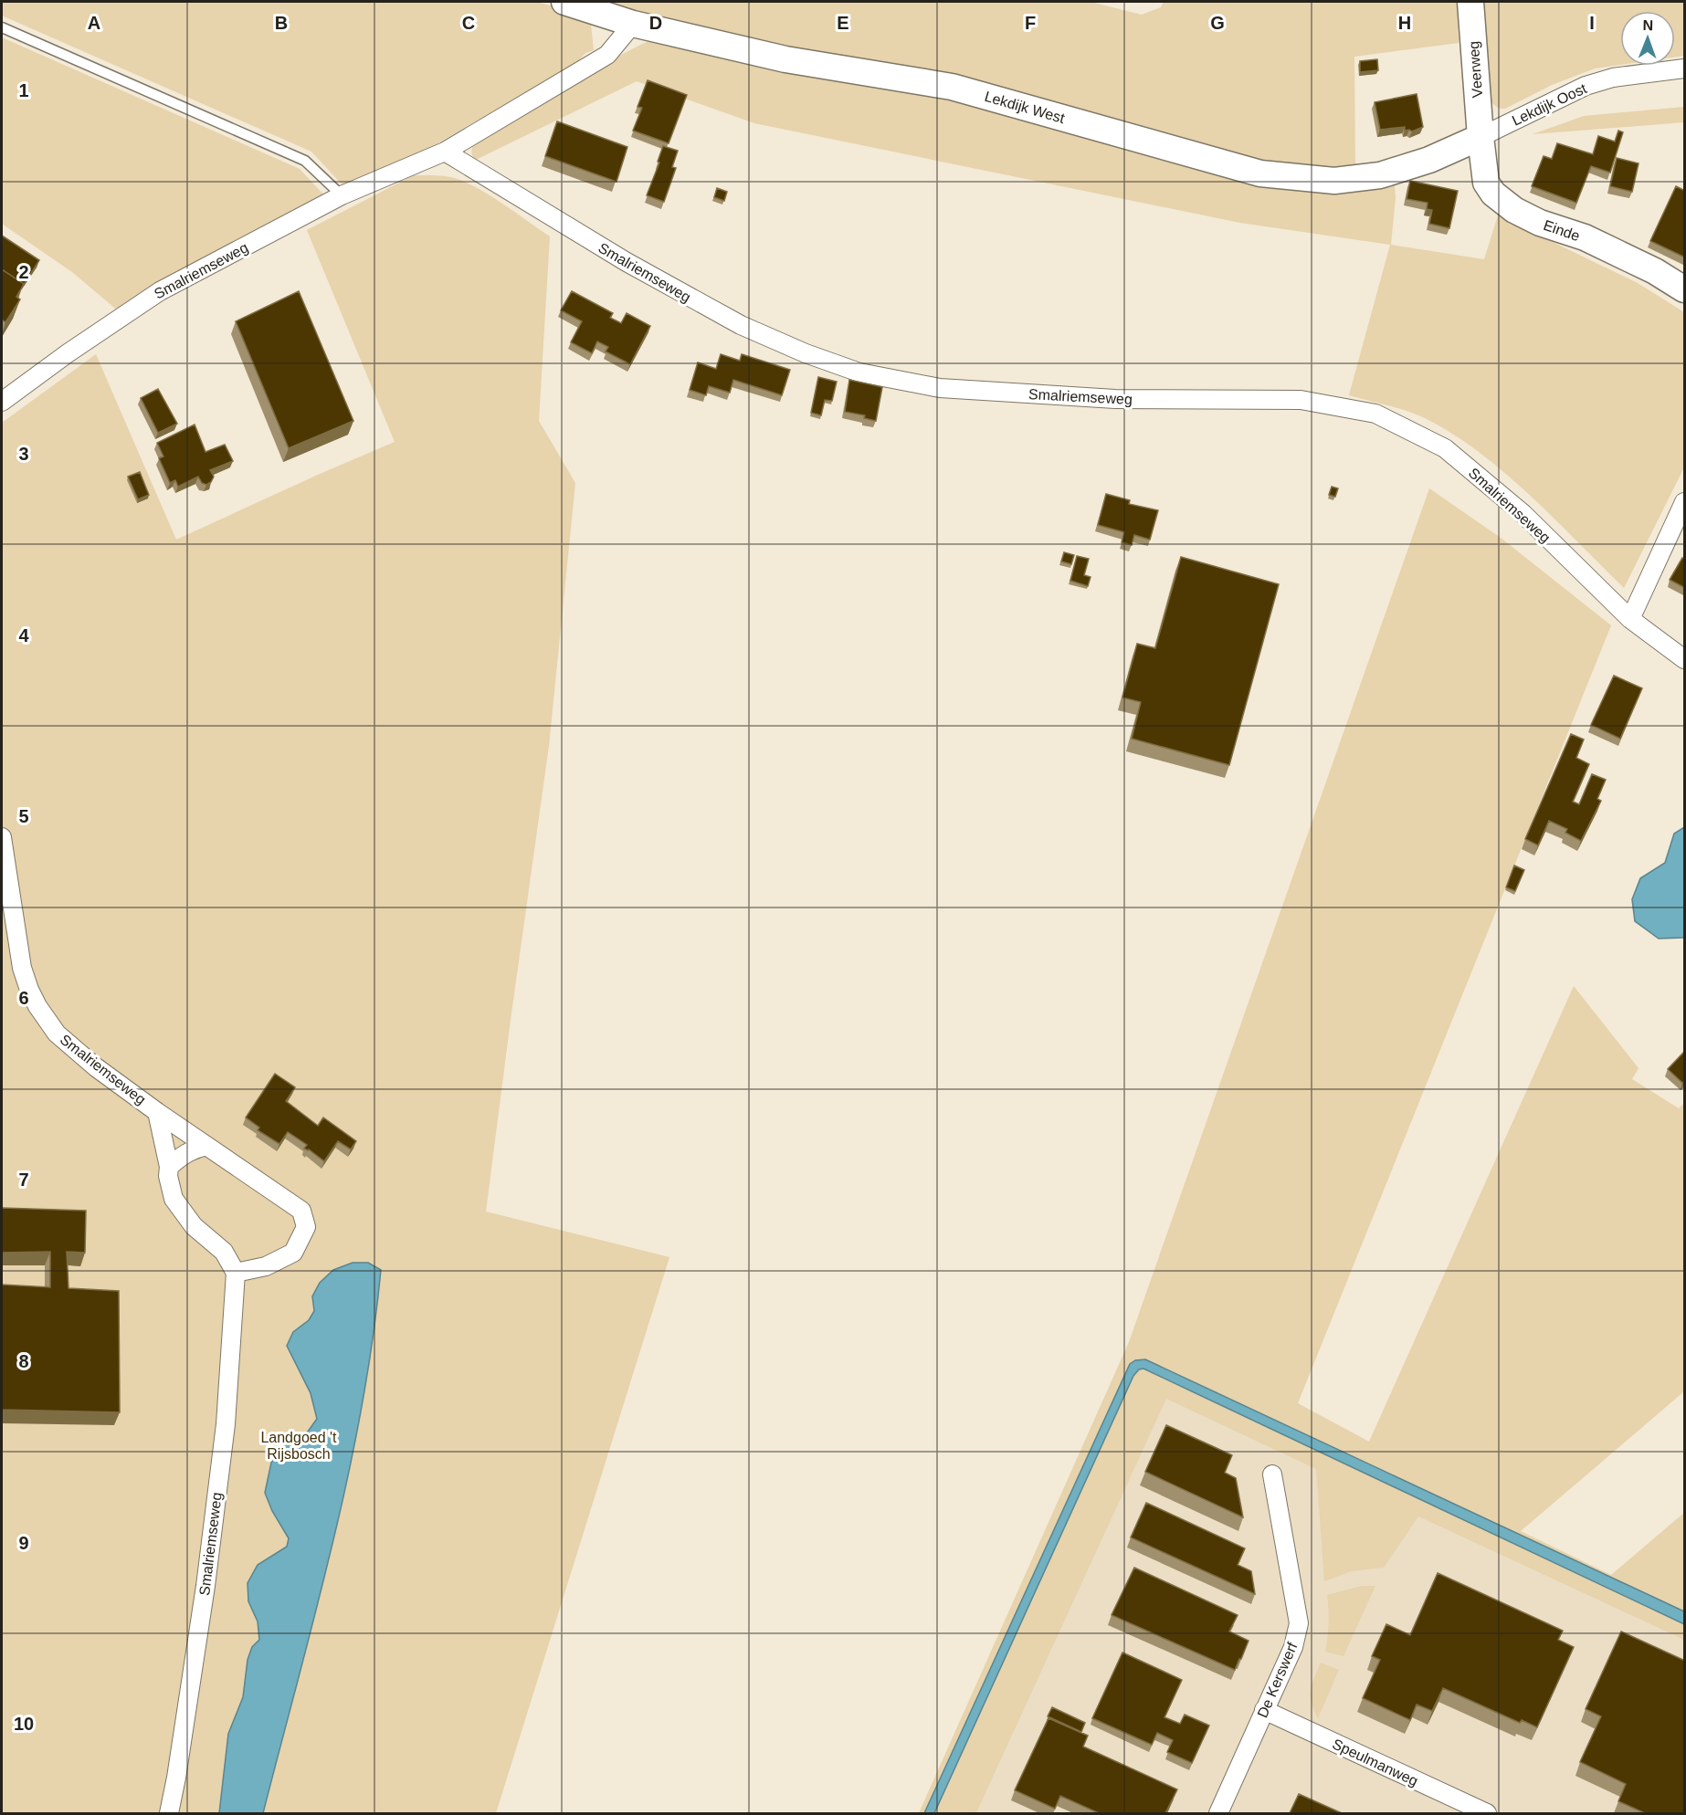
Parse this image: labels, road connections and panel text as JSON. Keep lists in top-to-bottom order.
{
  "streets": {
    "street": [
      "Veerweg",
      "Lekdijk Oost",
      "Lekdijk West",
      "Einde",
      "Smalriemseweg",
      "De Kerswerf",
      "Speulmanweg"
    ]
  },
  "crossings": [
    ["Veerweg", "Lekdijk Oost"],
    ["Veerweg", "Lekdijk West"],
    ["Veerweg", "Einde"],
    ["Lekdijk Oost", "Lekdijk West"],
    ["Lekdijk Oost", "Einde"],
    ["Lekdijk West", "Einde"],
    ["Lekdijk West", "Smalriemseweg"],
    ["De Kerswerf", "Speulmanweg"]
  ],
  "parks": ["Landgoed 't Rijsbosch"],
  "north": "top",
  "grid": {
    "columns": [
      "A",
      "B",
      "C",
      "D",
      "E",
      "F",
      "G",
      "H",
      "I"
    ],
    "rows": [
      "1",
      "2",
      "3",
      "4",
      "5",
      "6",
      "7",
      "8",
      "9",
      "10"
    ]
  }
}
